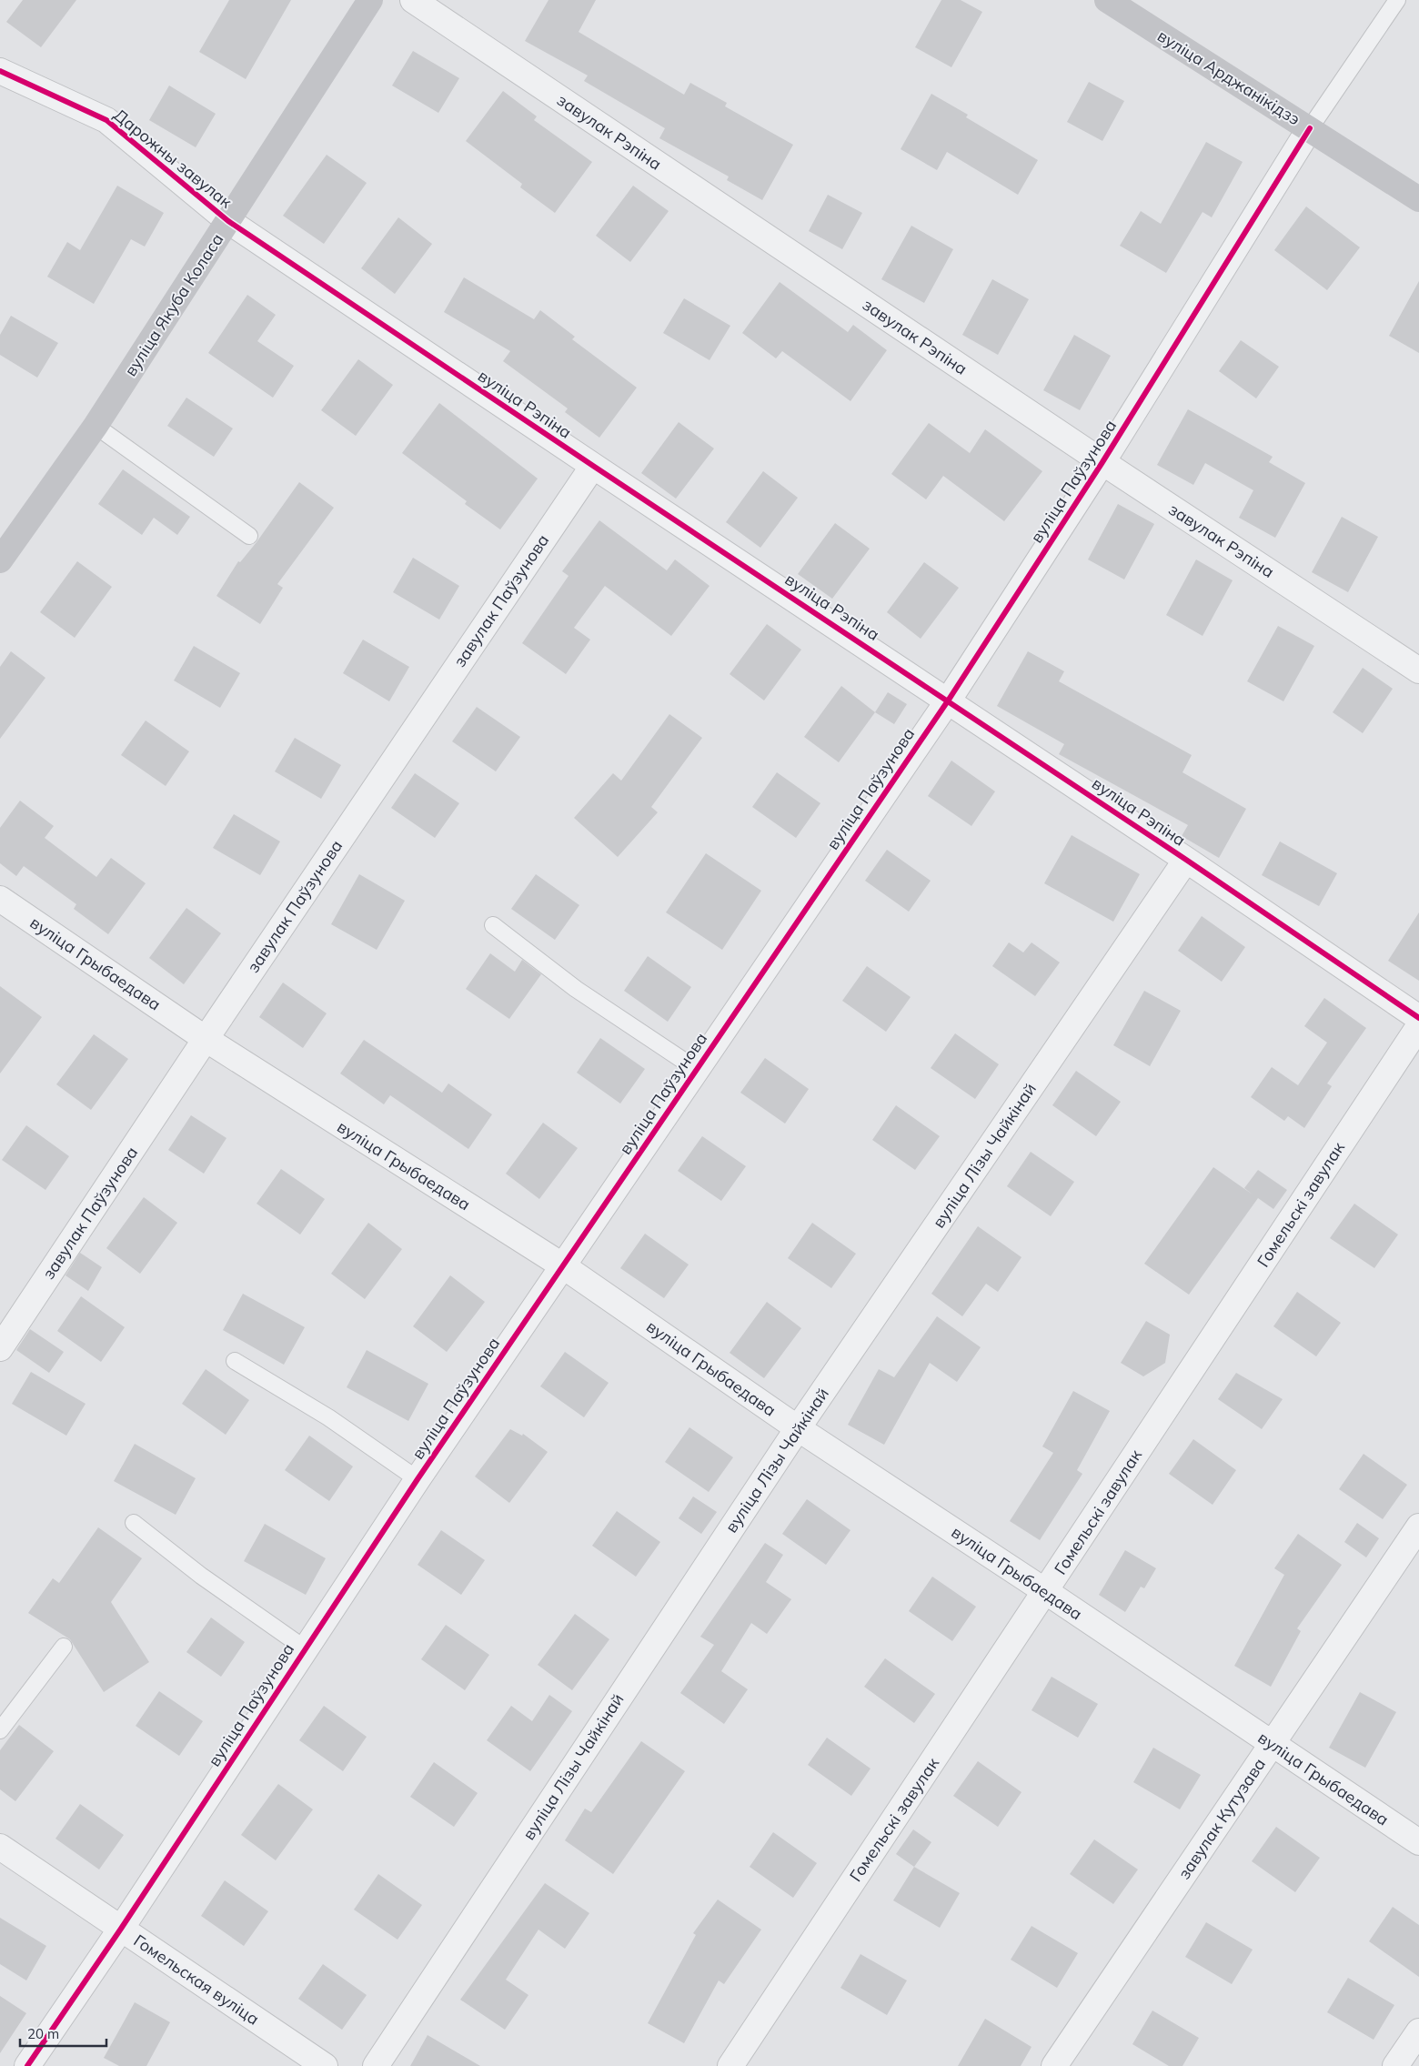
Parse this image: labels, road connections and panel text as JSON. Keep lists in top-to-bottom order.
{
  "streets": {
    "main road": ["вуліца Арджанікідзэ", "вуліца Якуба Коласа"],
    "street": [
      "завулак Рэпіна",
      "Дарожны завулак",
      "вуліца Рэпіна",
      "вуліца Паўзунова",
      "завулак Паўзунова",
      "вуліца Грыбаедава",
      "вуліца Лізы Чайкінай",
      "Гомельскі завулак",
      "завулак Кутузава",
      "Гомельская вуліца"
    ]
  },
  "crossings": [
    ["вуліца Арджанікідзэ", "вуліца Паўзунова"],
    ["завулак Рэпіна", "вуліца Паўзунова"],
    ["Дарожны завулак", "вуліца Якуба Коласа"],
    ["Дарожны завулак", "вуліца Рэпіна"],
    ["вуліца Якуба Коласа", "вуліца Рэпіна"],
    ["вуліца Рэпіна", "вуліца Паўзунова"],
    ["вуліца Рэпіна", "завулак Паўзунова"],
    ["вуліца Рэпіна", "вуліца Лізы Чайкінай"],
    ["вуліца Паўзунова", "вуліца Грыбаедава"],
    ["вуліца Паўзунова", "Гомельская вуліца"],
    ["завулак Паўзунова", "вуліца Грыбаедава"],
    ["вуліца Грыбаедава", "вуліца Лізы Чайкінай"],
    ["вуліца Грыбаедава", "Гомельскі завулак"],
    ["вуліца Грыбаедава", "завулак Кутузава"]
  ],
  "scale_bar": "20 m"
}
